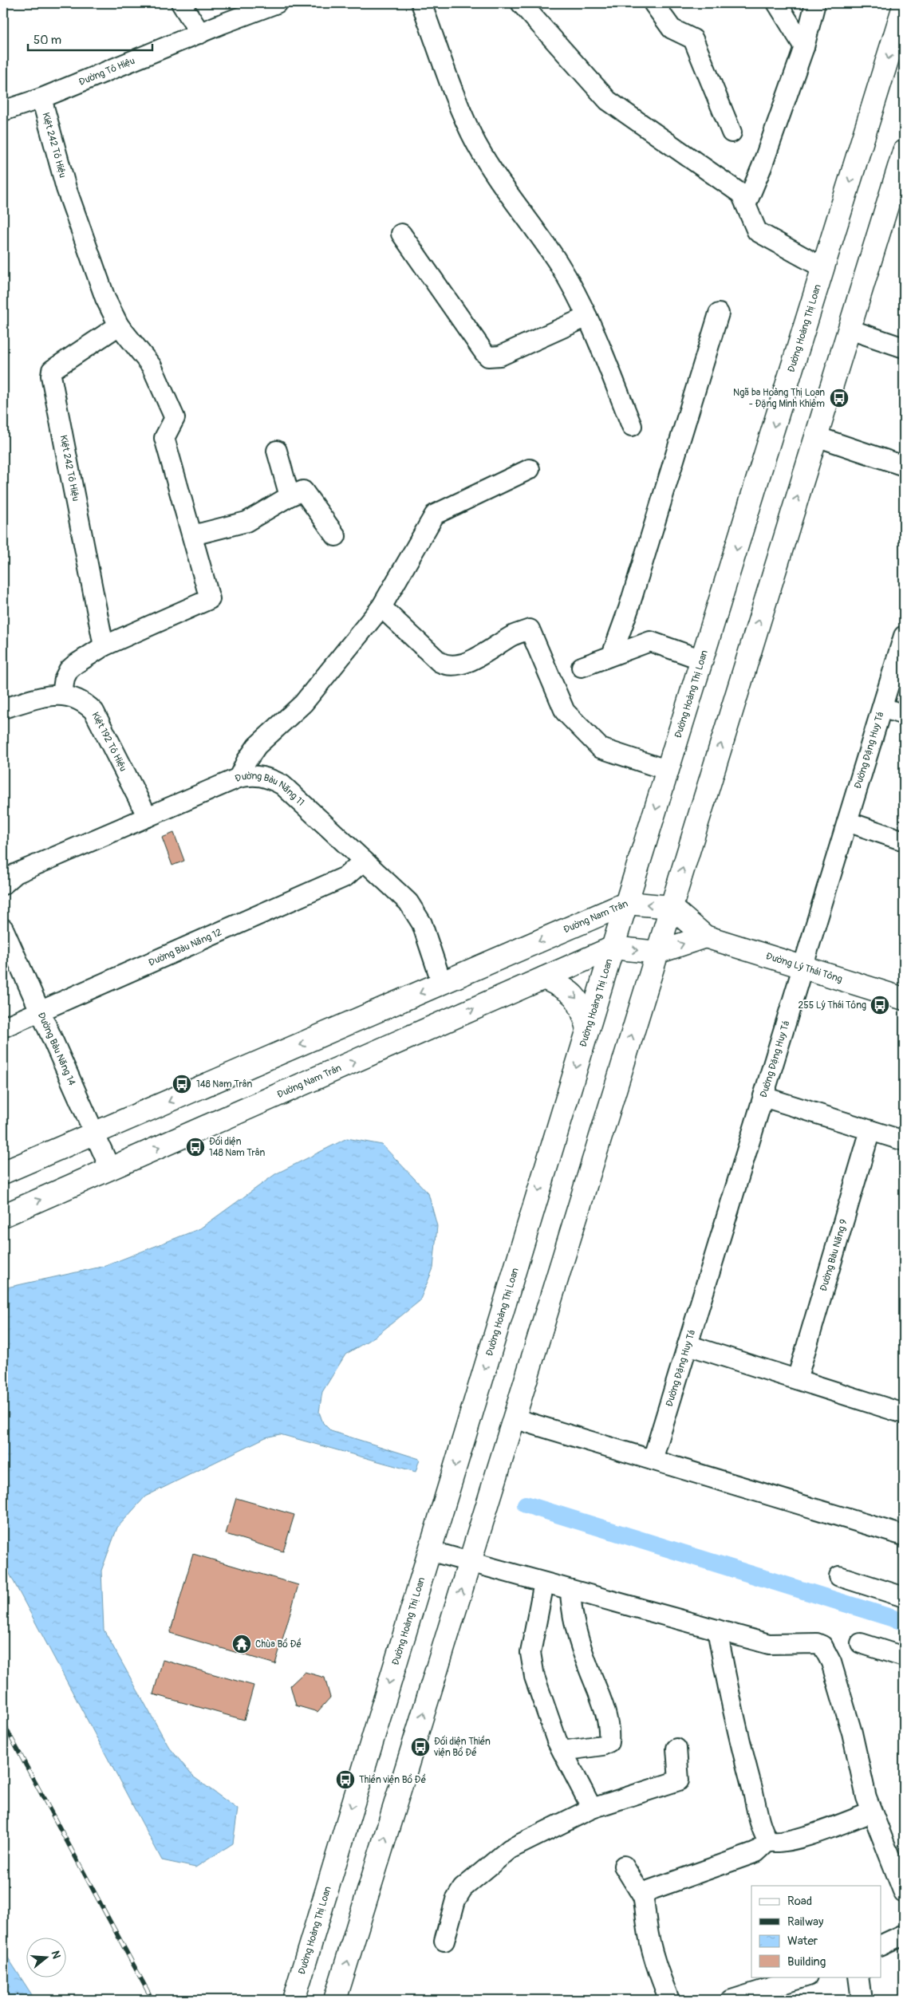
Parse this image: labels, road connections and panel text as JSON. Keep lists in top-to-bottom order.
{
  "streets": {
    "main road": ["Đường Hoàng Thị Loan", "Đường Nam Trân", "Đường Lý Thái Tông"],
    "street": [
      "Đường Tô Hiệu",
      "Kiệt 242 Tô Hiệu",
      "Kiệt 192 Tô Hiệu",
      "Đường Đặng Huy Tá",
      "Đường Bàu Năng 11",
      "Đường Bàu Năng 12",
      "Đường Bàu Năng 14",
      "Đường Bàu Năng 9"
    ]
  },
  "crossings": [
    ["Đường Tô Hiệu", "Kiệt 242 Tô Hiệu"],
    ["Kiệt 242 Tô Hiệu", "Kiệt 192 Tô Hiệu"],
    ["Đường Hoàng Thị Loan", "Đường Nam Trân"],
    ["Kiệt 192 Tô Hiệu", "Đường Bàu Năng 11"],
    ["Đường Đặng Huy Tá", "Đường Lý Thái Tông"],
    ["Đường Bàu Năng 11", "Đường Nam Trân"],
    ["Đường Bàu Năng 11", "Đường Bàu Năng 12"],
    ["Đường Nam Trân", "Đường Lý Thái Tông"],
    ["Đường Nam Trân", "Đường Bàu Năng 14"],
    ["Đường Bàu Năng 12", "Đường Bàu Năng 14"]
  ],
  "places": {
    "bus stop": [
      "Ngã ba Hoàng Thị Loan - Đặng Minh Khiêm",
      "255 Lý Thái Tông",
      "148 Nam Trân",
      "Đối diện 148 Nam Trân",
      "Đối diện Thiền viện Bồ Đề",
      "Thiền viện Bồ Đề"
    ],
    "temple": ["Chùa Bồ Đề"]
  },
  "legend": [
    "Road",
    "Railway",
    "Water",
    "Building"
  ],
  "scale_bar": "50 m",
  "north": "right"
}
